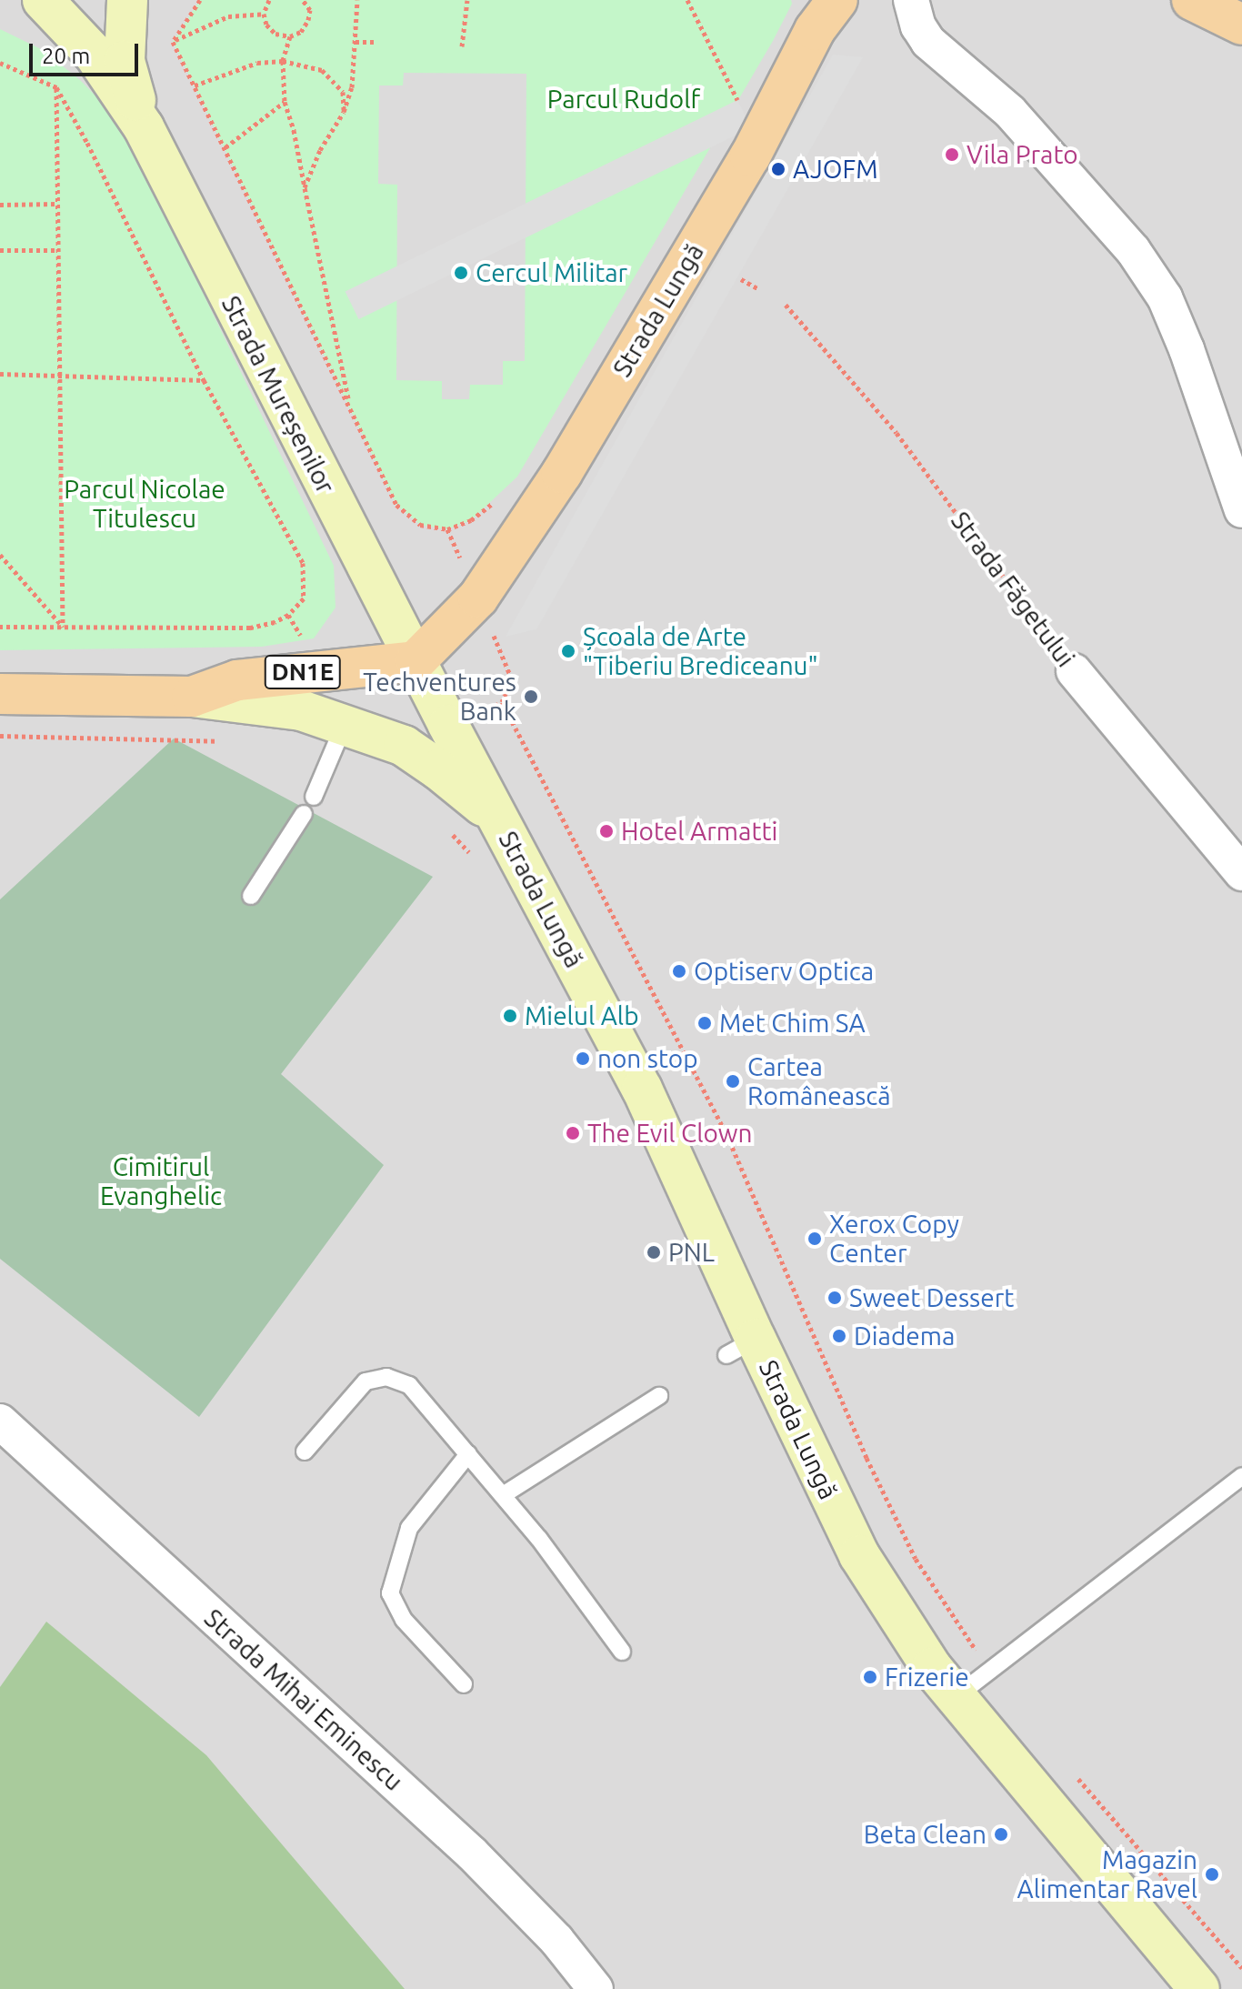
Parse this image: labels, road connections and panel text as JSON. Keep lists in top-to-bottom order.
{
  "streets": {
    "main road": ["Strada Lungă", "Strada Mureșenilor", "DN1E"],
    "street": ["Strada Făgetului", "Strada Mihai Eminescu"]
  },
  "crossings": [
    ["Strada Lungă", "Strada Mureșenilor"],
    ["Strada Lungă", "DN1E"],
    ["Strada Mureșenilor", "DN1E"]
  ],
  "parks": ["Parcul Rudolf", "Parcul Nicolae Titulescu", "Cimitirul Evanghelic"],
  "places": [
    "Vila Prato",
    "AJOFM",
    "Cercul Militar",
    "Școala de Arte \"Tiberiu Brediceanu\"",
    "Techventures Bank",
    "Hotel Armatti",
    "Optiserv Optica",
    "Mielul Alb",
    "Met Chim SA",
    "non stop",
    "Cartea Românească",
    "The Evil Clown",
    "Xerox Copy Center",
    "PNL",
    "Sweet Dessert",
    "Diadema",
    "Frizerie",
    "Beta Clean",
    "Magazin Alimentar Ravel"
  ],
  "scale_bar": "20 m"
}
